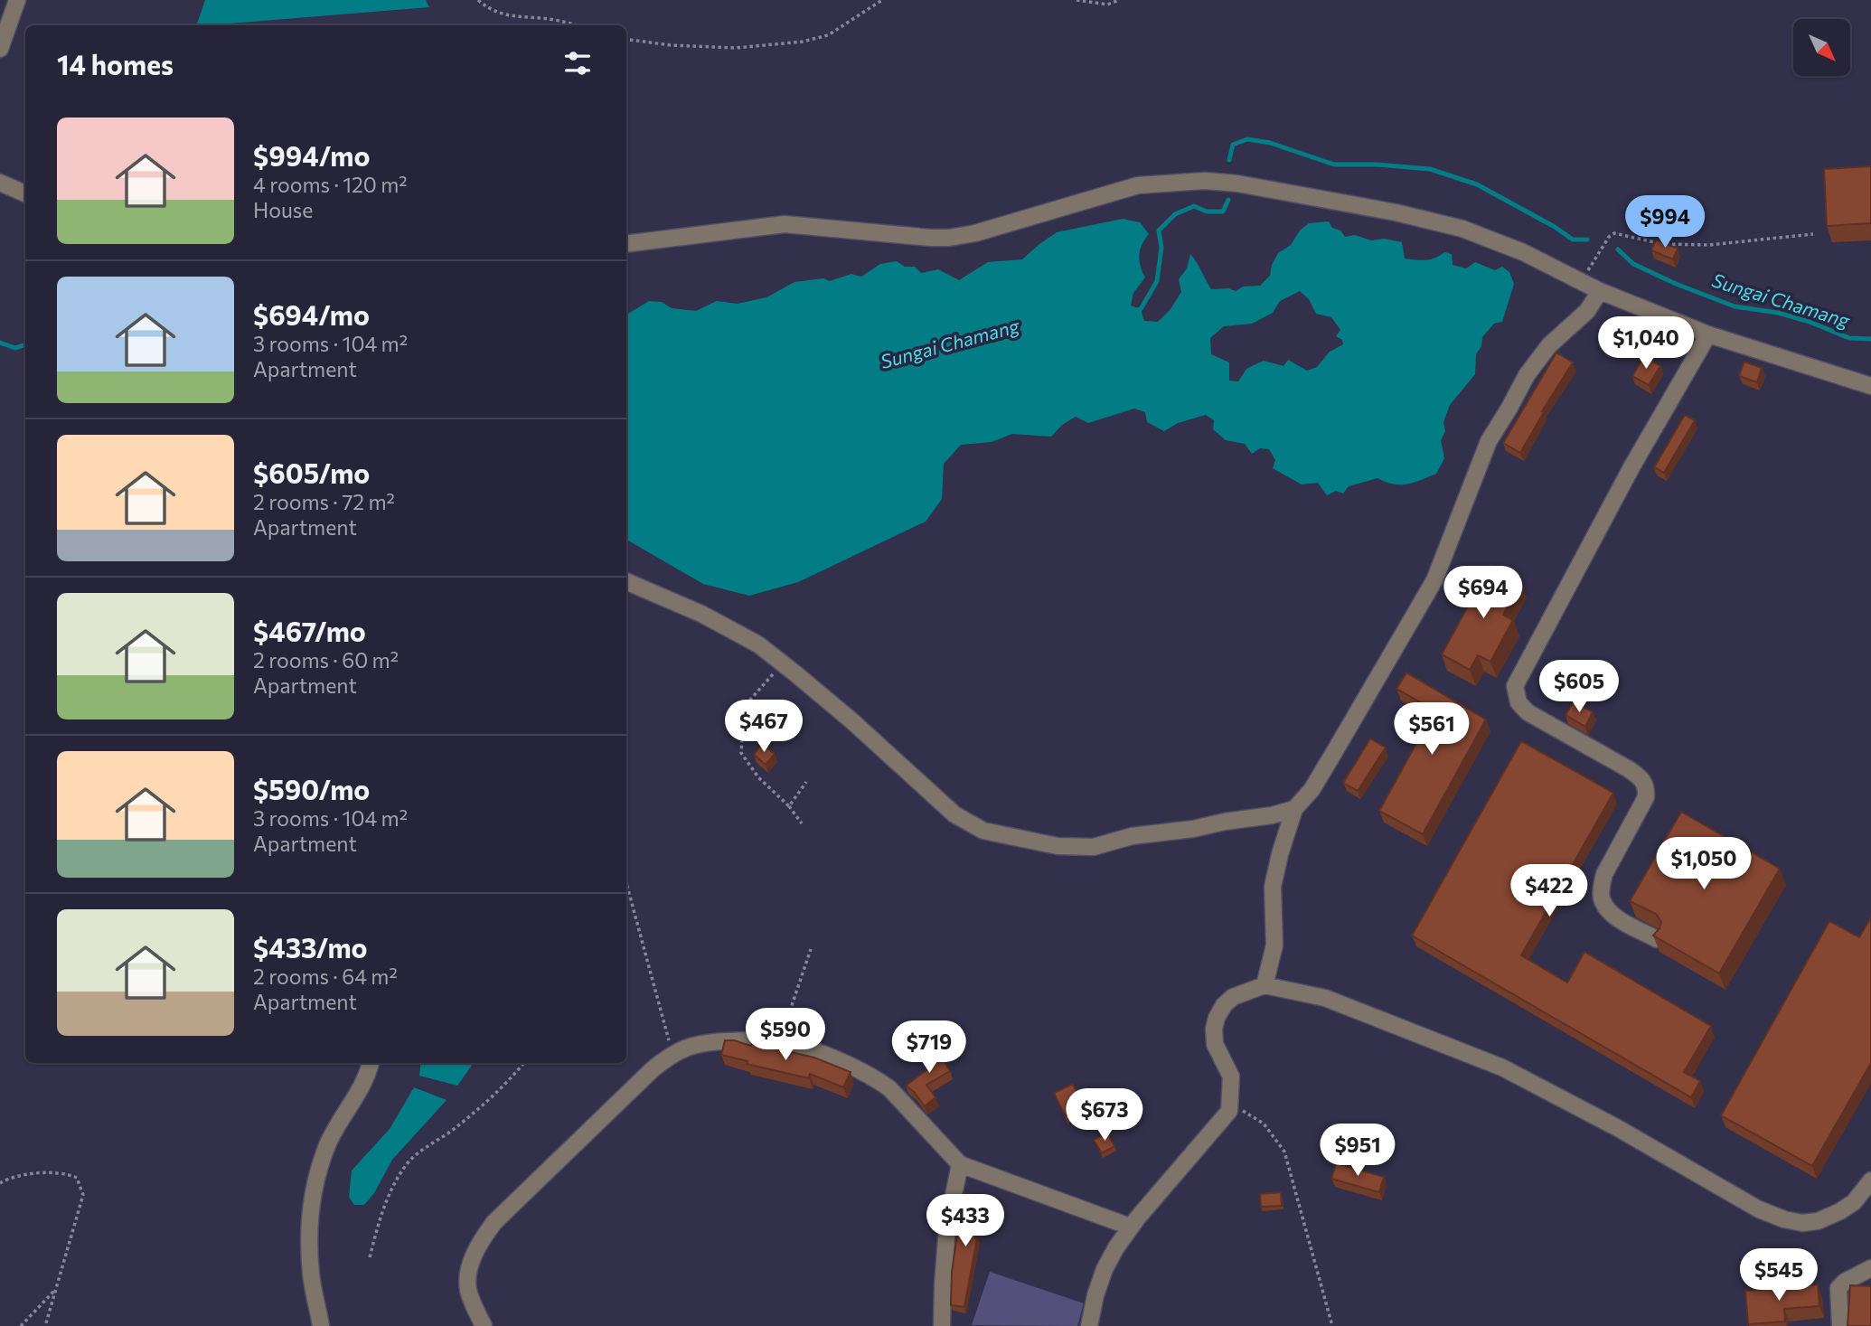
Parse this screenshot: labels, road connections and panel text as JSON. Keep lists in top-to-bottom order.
{
  "water": ["Sungai Chamang"],
  "north": "bottom right",
  "page": {
    "heading": "14 homes",
    "list": [
      {
        "name": "$994/mo",
        "note": "4 rooms · 120 m² · House"
      },
      {
        "name": "$694/mo",
        "note": "3 rooms · 104 m² · Apartment"
      },
      {
        "name": "$605/mo",
        "note": "2 rooms · 72 m² · Apartment"
      },
      {
        "name": "$467/mo",
        "note": "2 rooms · 60 m² · Apartment"
      },
      {
        "name": "$590/mo",
        "note": "3 rooms · 104 m² · Apartment"
      },
      {
        "name": "$433/mo",
        "note": "2 rooms · 64 m² · Apartment"
      }
    ],
    "price": [
      "$994",
      "$1,040",
      "$694",
      "$605",
      "$467",
      "$561",
      "$1,050",
      "$422",
      "$590",
      "$719",
      "$673",
      "$951",
      "$433",
      "$545"
    ]
  }
}
